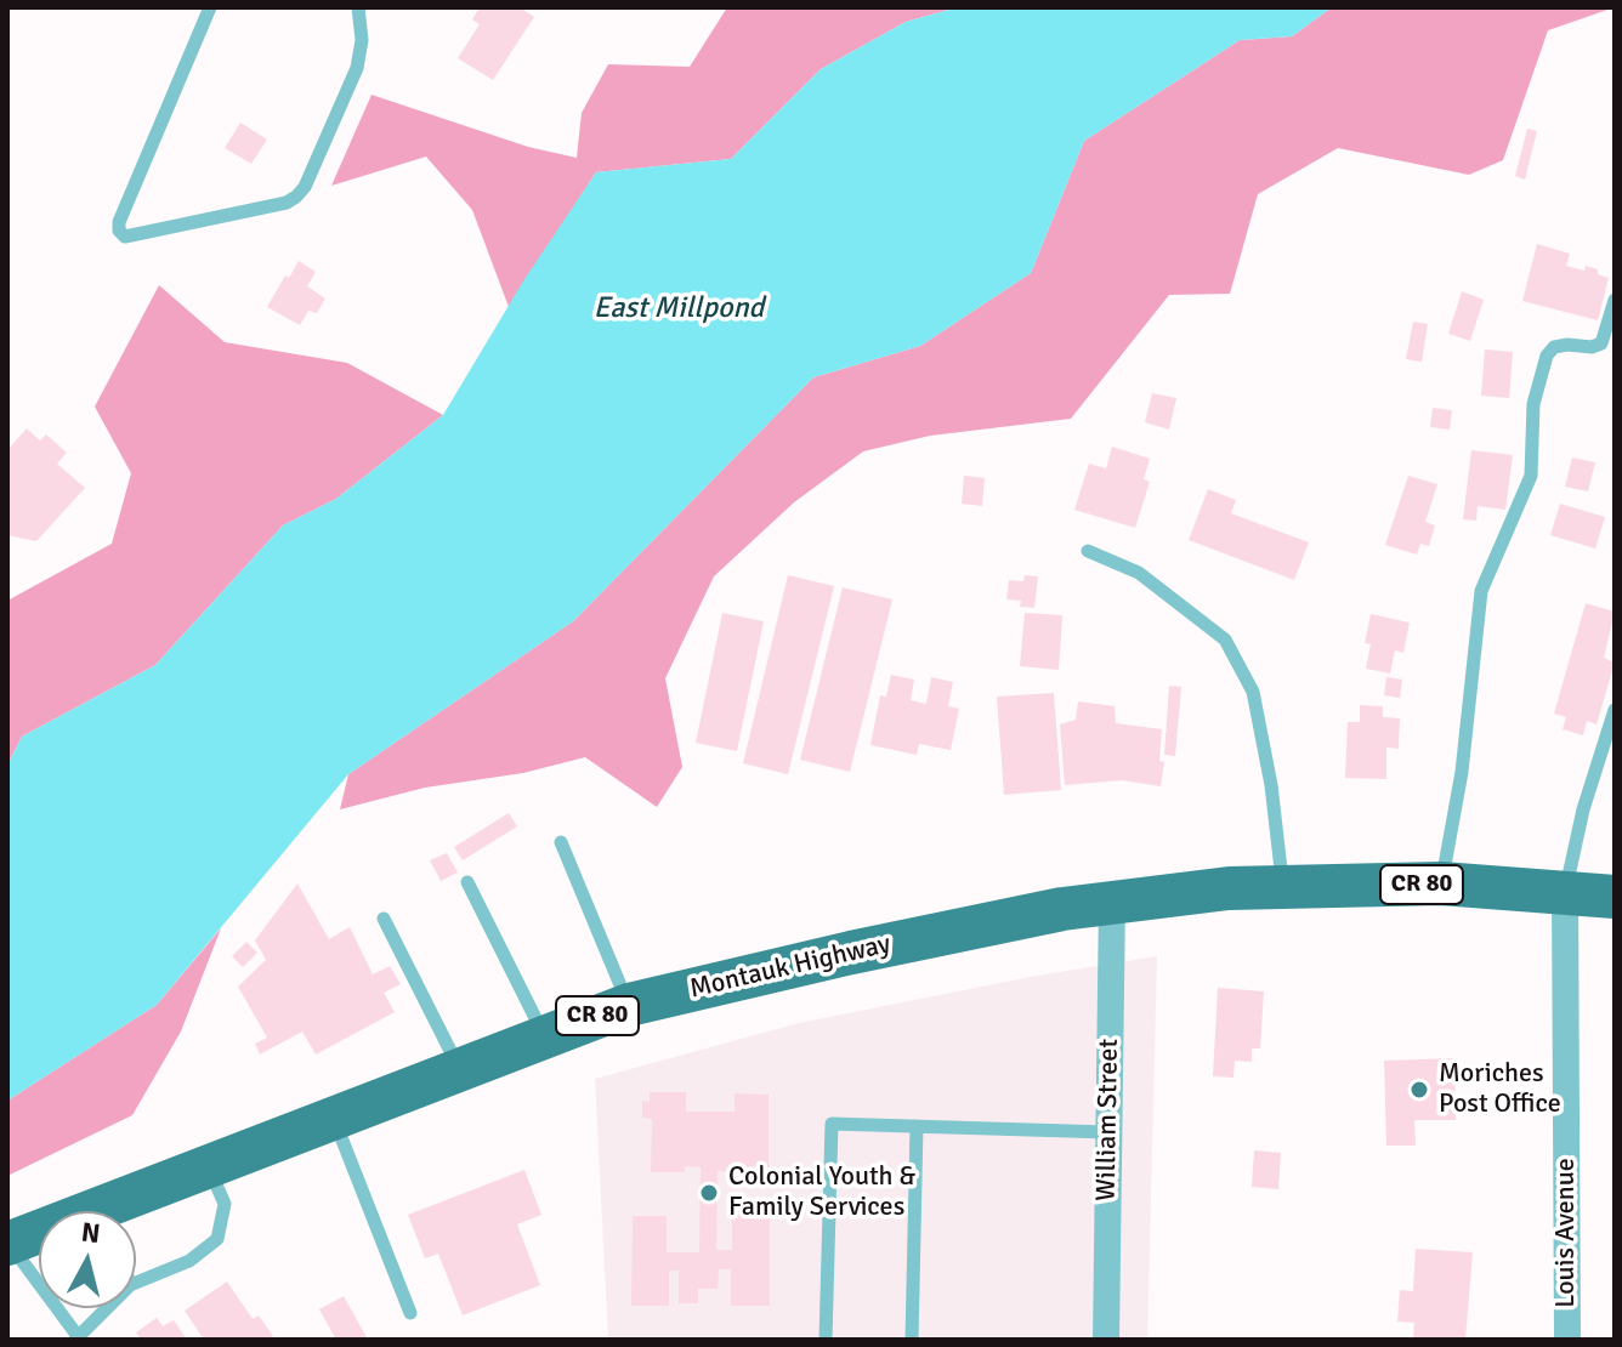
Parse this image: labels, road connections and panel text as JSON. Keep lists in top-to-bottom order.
{
  "streets": {
    "main road": ["CR 80", "Montauk Highway"],
    "street": ["William Street", "Louis Avenue"]
  },
  "crossings": [
    ["Montauk Highway", "William Street"],
    ["Montauk Highway", "Louis Avenue"]
  ],
  "water": ["East Millpond"],
  "places": ["Moriches Post Office", "Colonial Youth & Family Services"],
  "north": "top"
}
